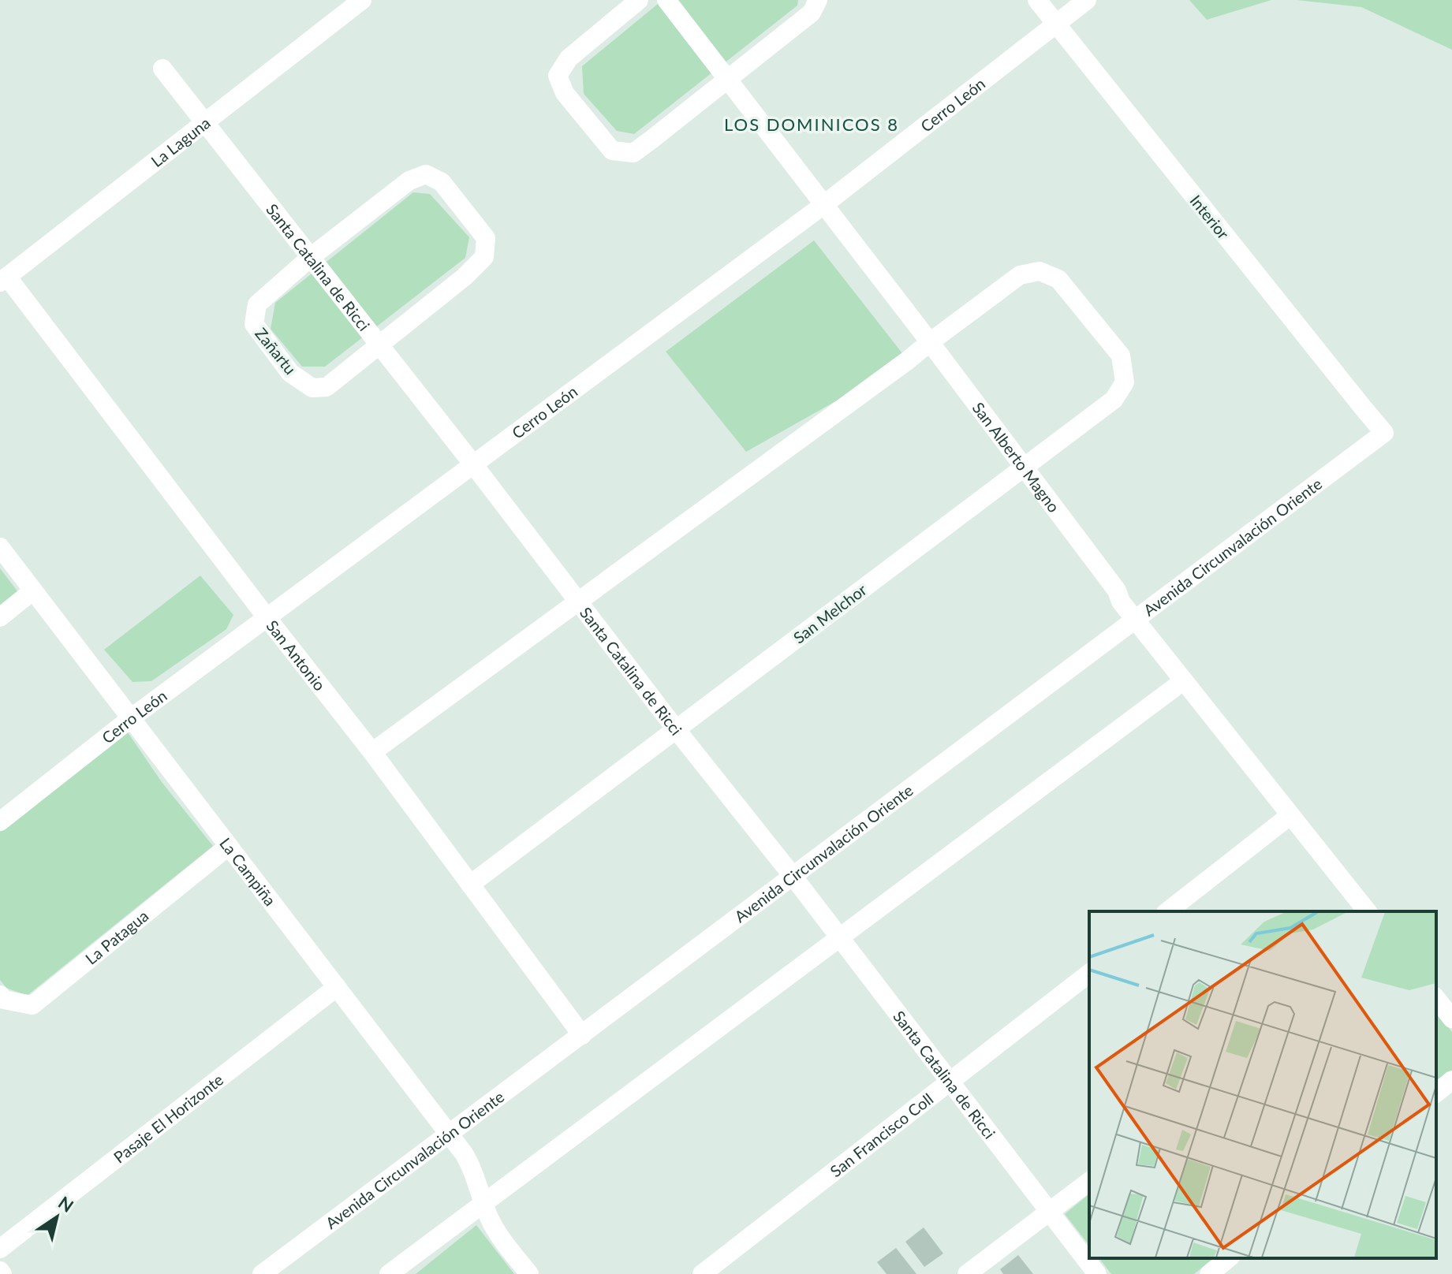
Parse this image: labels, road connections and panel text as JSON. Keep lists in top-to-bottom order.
{
  "streets": {
    "street": [
      "Cerro León",
      "La Laguna",
      "Interior",
      "Santa Catalina de Ricci",
      "Zañartu",
      "San Alberto Magno",
      "Avenida Circunvalación Oriente",
      "San Melchor",
      "San Antonio",
      "La Campiña",
      "La Patagua",
      "Pasaje El Horizonte",
      "San Francisco Coll"
    ]
  },
  "crossings": [
    ["Cerro León", "Interior"],
    ["Cerro León", "Santa Catalina de Ricci"],
    ["Cerro León", "San Alberto Magno"],
    ["Cerro León", "San Antonio"],
    ["Cerro León", "La Campiña"],
    ["La Laguna", "Santa Catalina de Ricci"],
    ["La Laguna", "San Antonio"],
    ["Interior", "Avenida Circunvalación Oriente"],
    ["Santa Catalina de Ricci", "Zañartu"],
    ["Santa Catalina de Ricci", "Avenida Circunvalación Oriente"],
    ["Santa Catalina de Ricci", "San Melchor"],
    ["Santa Catalina de Ricci", "San Francisco Coll"],
    ["San Alberto Magno", "Avenida Circunvalación Oriente"],
    ["San Alberto Magno", "San Melchor"],
    ["Avenida Circunvalación Oriente", "San Antonio"],
    ["Avenida Circunvalación Oriente", "La Campiña"],
    ["San Melchor", "San Antonio"],
    ["La Campiña", "La Patagua"],
    ["La Campiña", "Pasaje El Horizonte"]
  ],
  "districts": ["LOS DOMINICOS 8"],
  "north": "top right"
}
